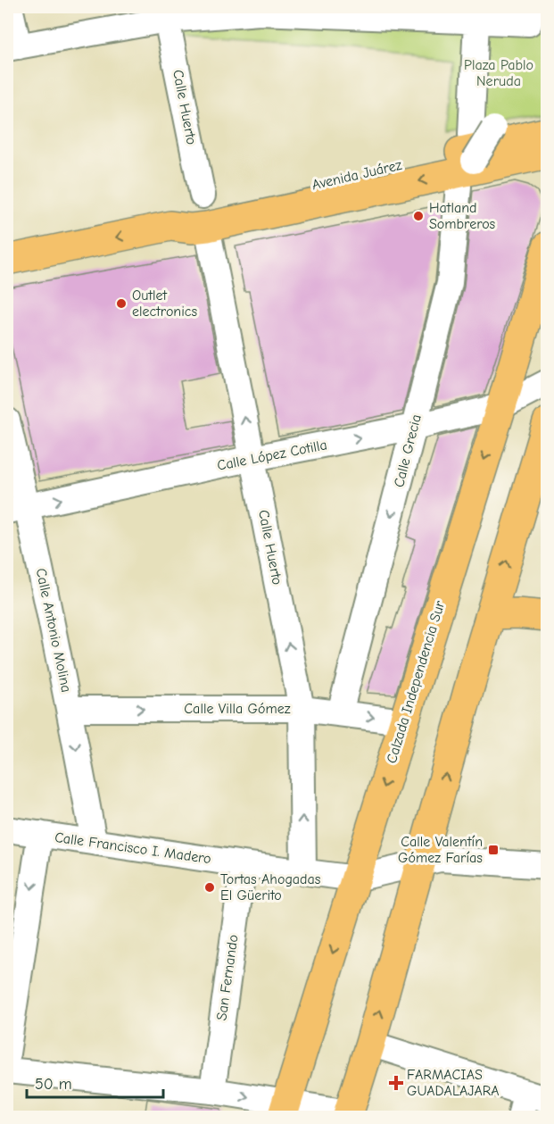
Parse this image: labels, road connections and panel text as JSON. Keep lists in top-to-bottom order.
{
  "streets": {
    "main road": ["Avenida Juárez", "Calzada Independencia Sur"],
    "street": [
      "Calle Huerto",
      "Calle Grecia",
      "Calle López Cotilla",
      "Calle Antonio Molina",
      "Calle Villa Gómez",
      "Calle Francisco I. Madero",
      "San Fernando"
    ]
  },
  "crossings": [
    ["Calle Huerto", "Avenida Juárez"],
    ["Calle Huerto", "Calle López Cotilla"],
    ["Calle Huerto", "Calle Villa Gómez"],
    ["Calle Huerto", "Calle Francisco I. Madero"],
    ["Calle Grecia", "Calle López Cotilla"],
    ["Calle Grecia", "Calle Villa Gómez"],
    ["Calle López Cotilla", "Calle Antonio Molina"],
    ["Calle López Cotilla", "Calzada Independencia Sur"],
    ["Calle Antonio Molina", "Calle Villa Gómez"],
    ["Calle Antonio Molina", "Calle Francisco I. Madero"],
    ["Calzada Independencia Sur", "Calle Villa Gómez"],
    ["Calzada Independencia Sur", "Calle Francisco I. Madero"],
    ["Calle Francisco I. Madero", "San Fernando"]
  ],
  "one_way": [
    "Calle Huerto",
    "Calle Grecia",
    "Calle López Cotilla",
    "Calle Villa Gómez"
  ],
  "parks": ["Plaza Pablo Neruda"],
  "places": {
    "other": ["Hatland Sombreros", "Outlet electronics", "Tortas Ahogadas El Güerito"],
    "transit": ["Calle Valentín Gómez Farías"],
    "health": ["FARMACIAS GUADALAJARA"]
  },
  "scale_bar": "50 m"
}
